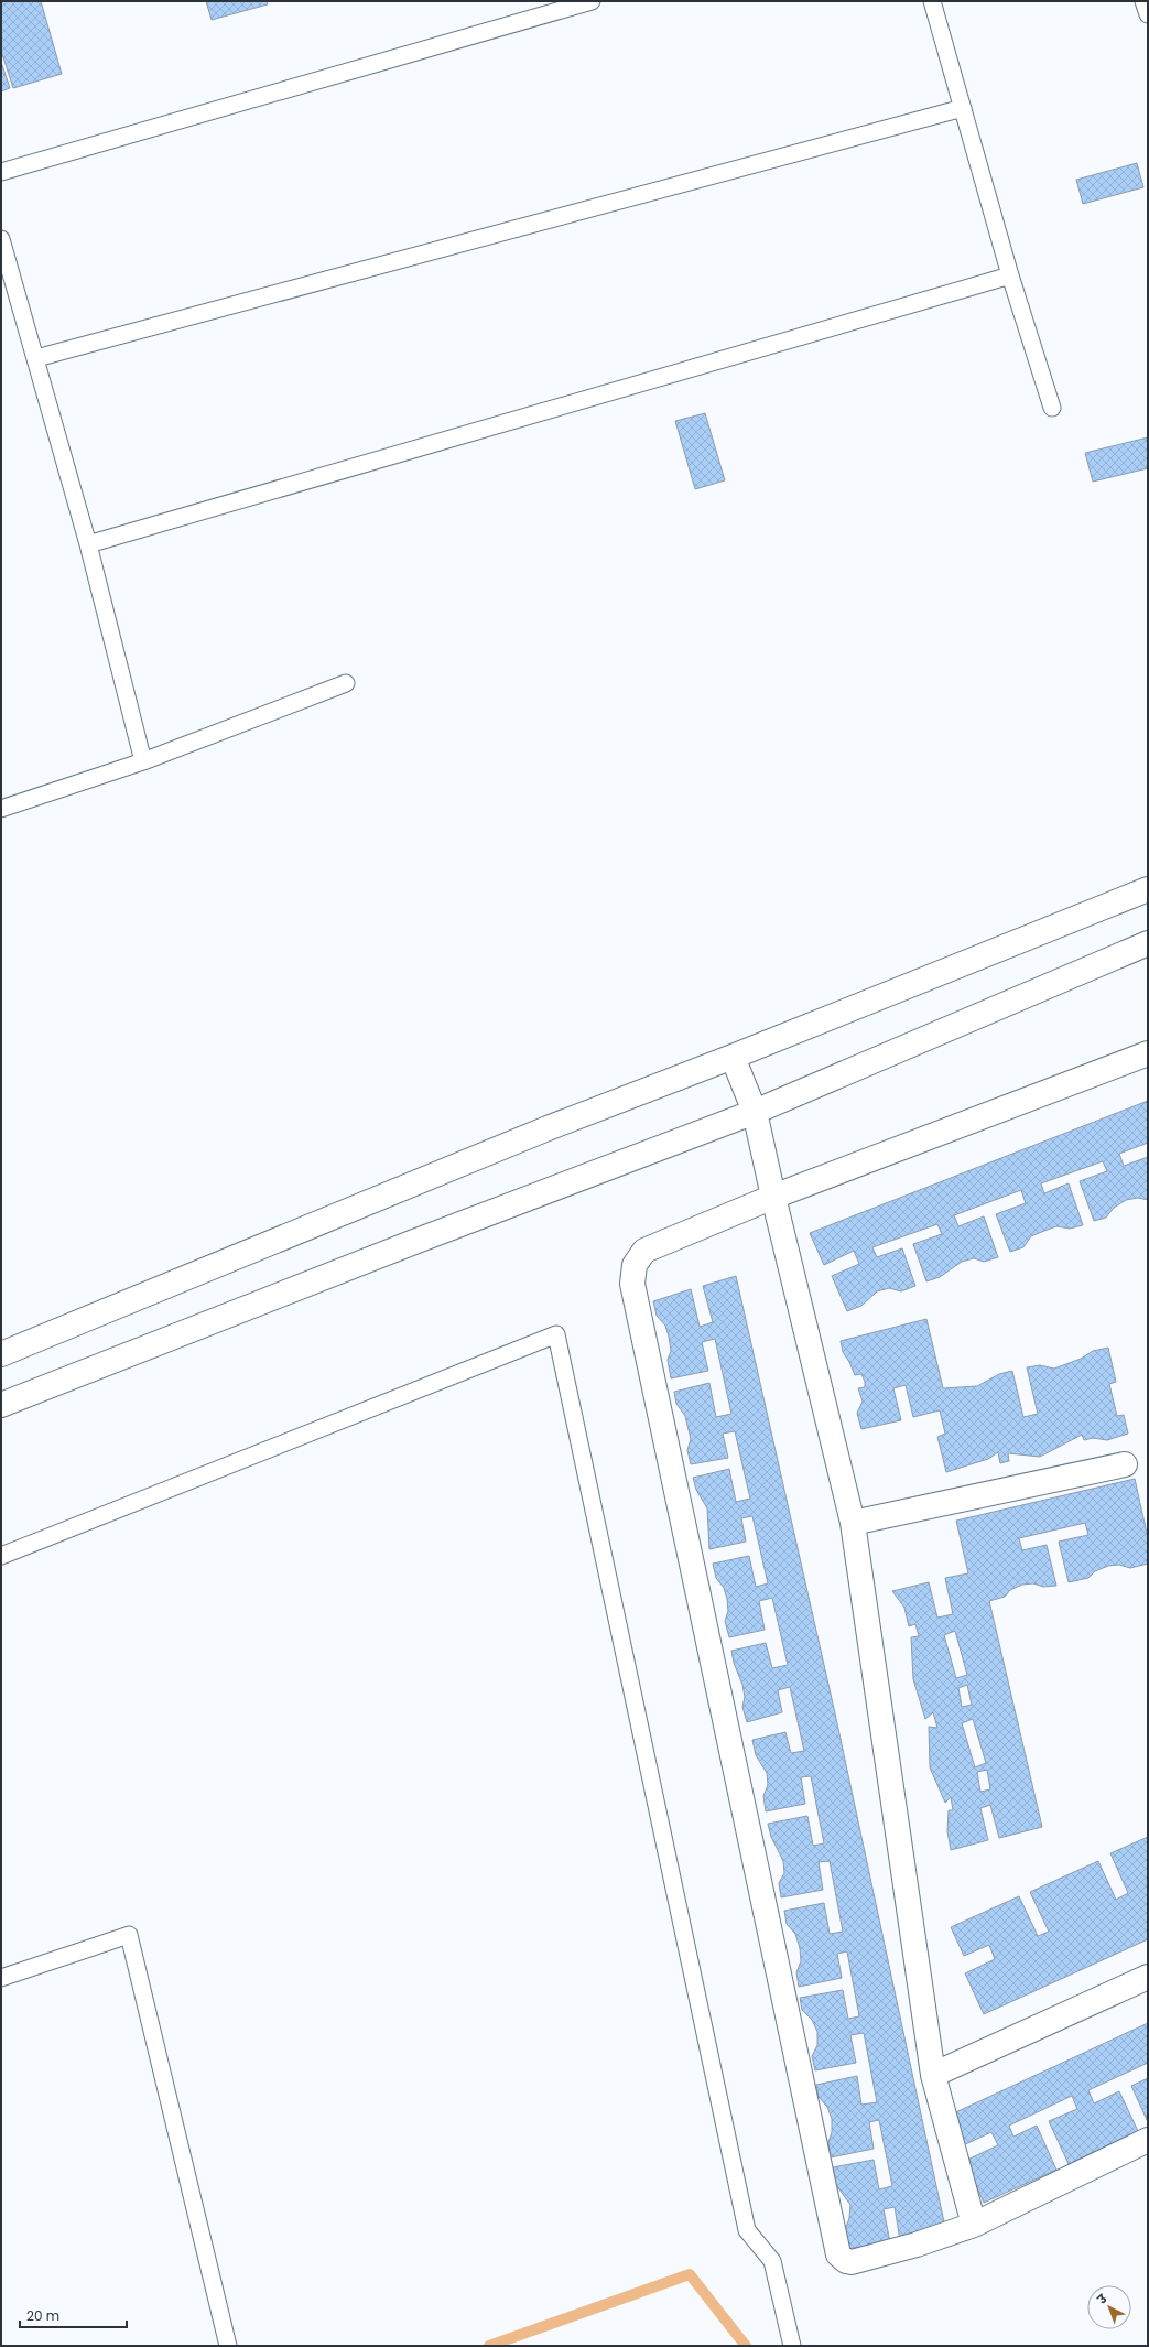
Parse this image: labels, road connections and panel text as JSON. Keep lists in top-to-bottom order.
{
  "scale_bar": "20 m",
  "north": "top left"
}
